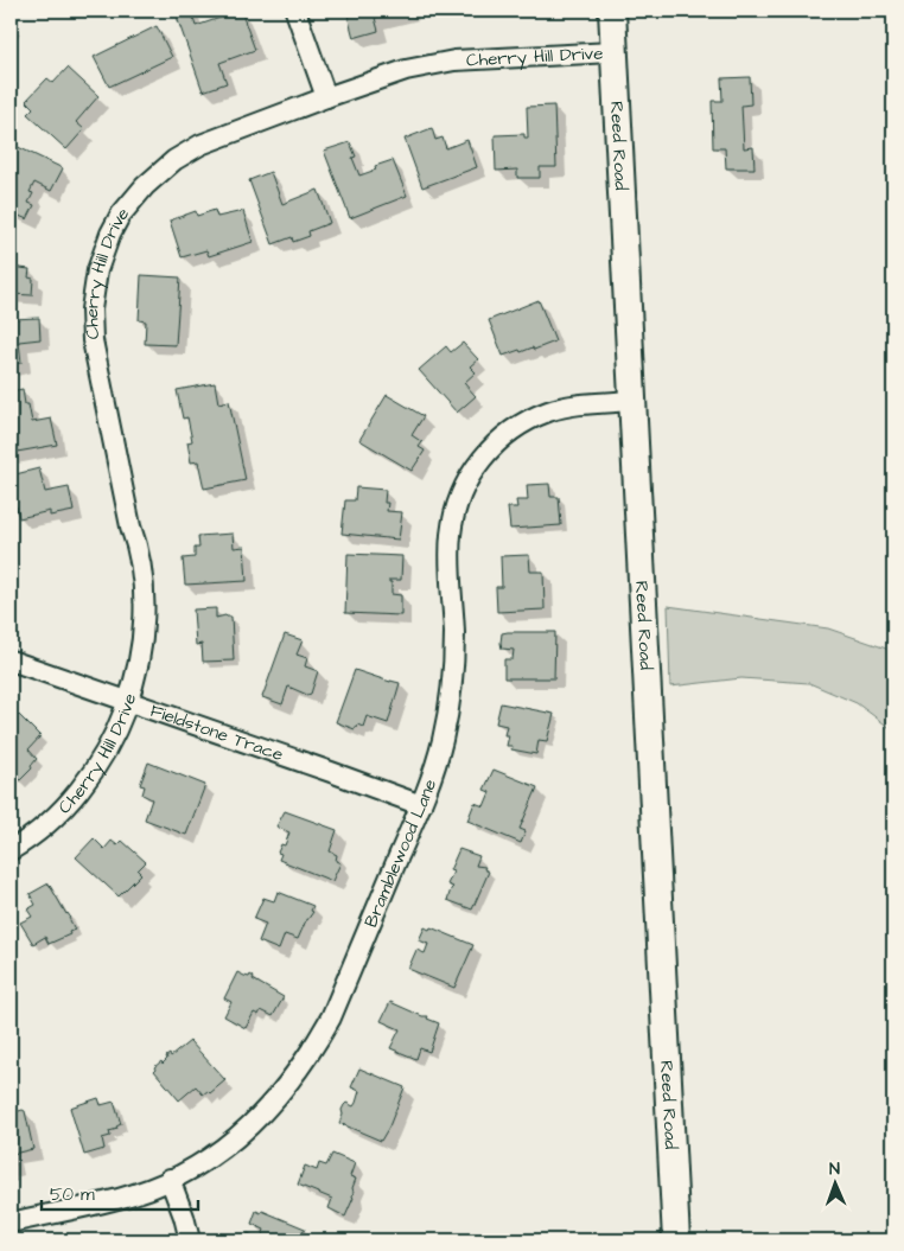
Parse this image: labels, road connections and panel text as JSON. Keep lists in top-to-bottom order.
{
  "streets": {
    "main road": ["Reed Road"],
    "street": ["Cherry Hill Drive", "Fieldstone Trace", "Bramblewood Lane"]
  },
  "crossings": [
    ["Cherry Hill Drive", "Reed Road"],
    ["Cherry Hill Drive", "Fieldstone Trace"],
    ["Reed Road", "Bramblewood Lane"],
    ["Fieldstone Trace", "Bramblewood Lane"]
  ],
  "scale_bar": "50 m",
  "north": "top"
}
